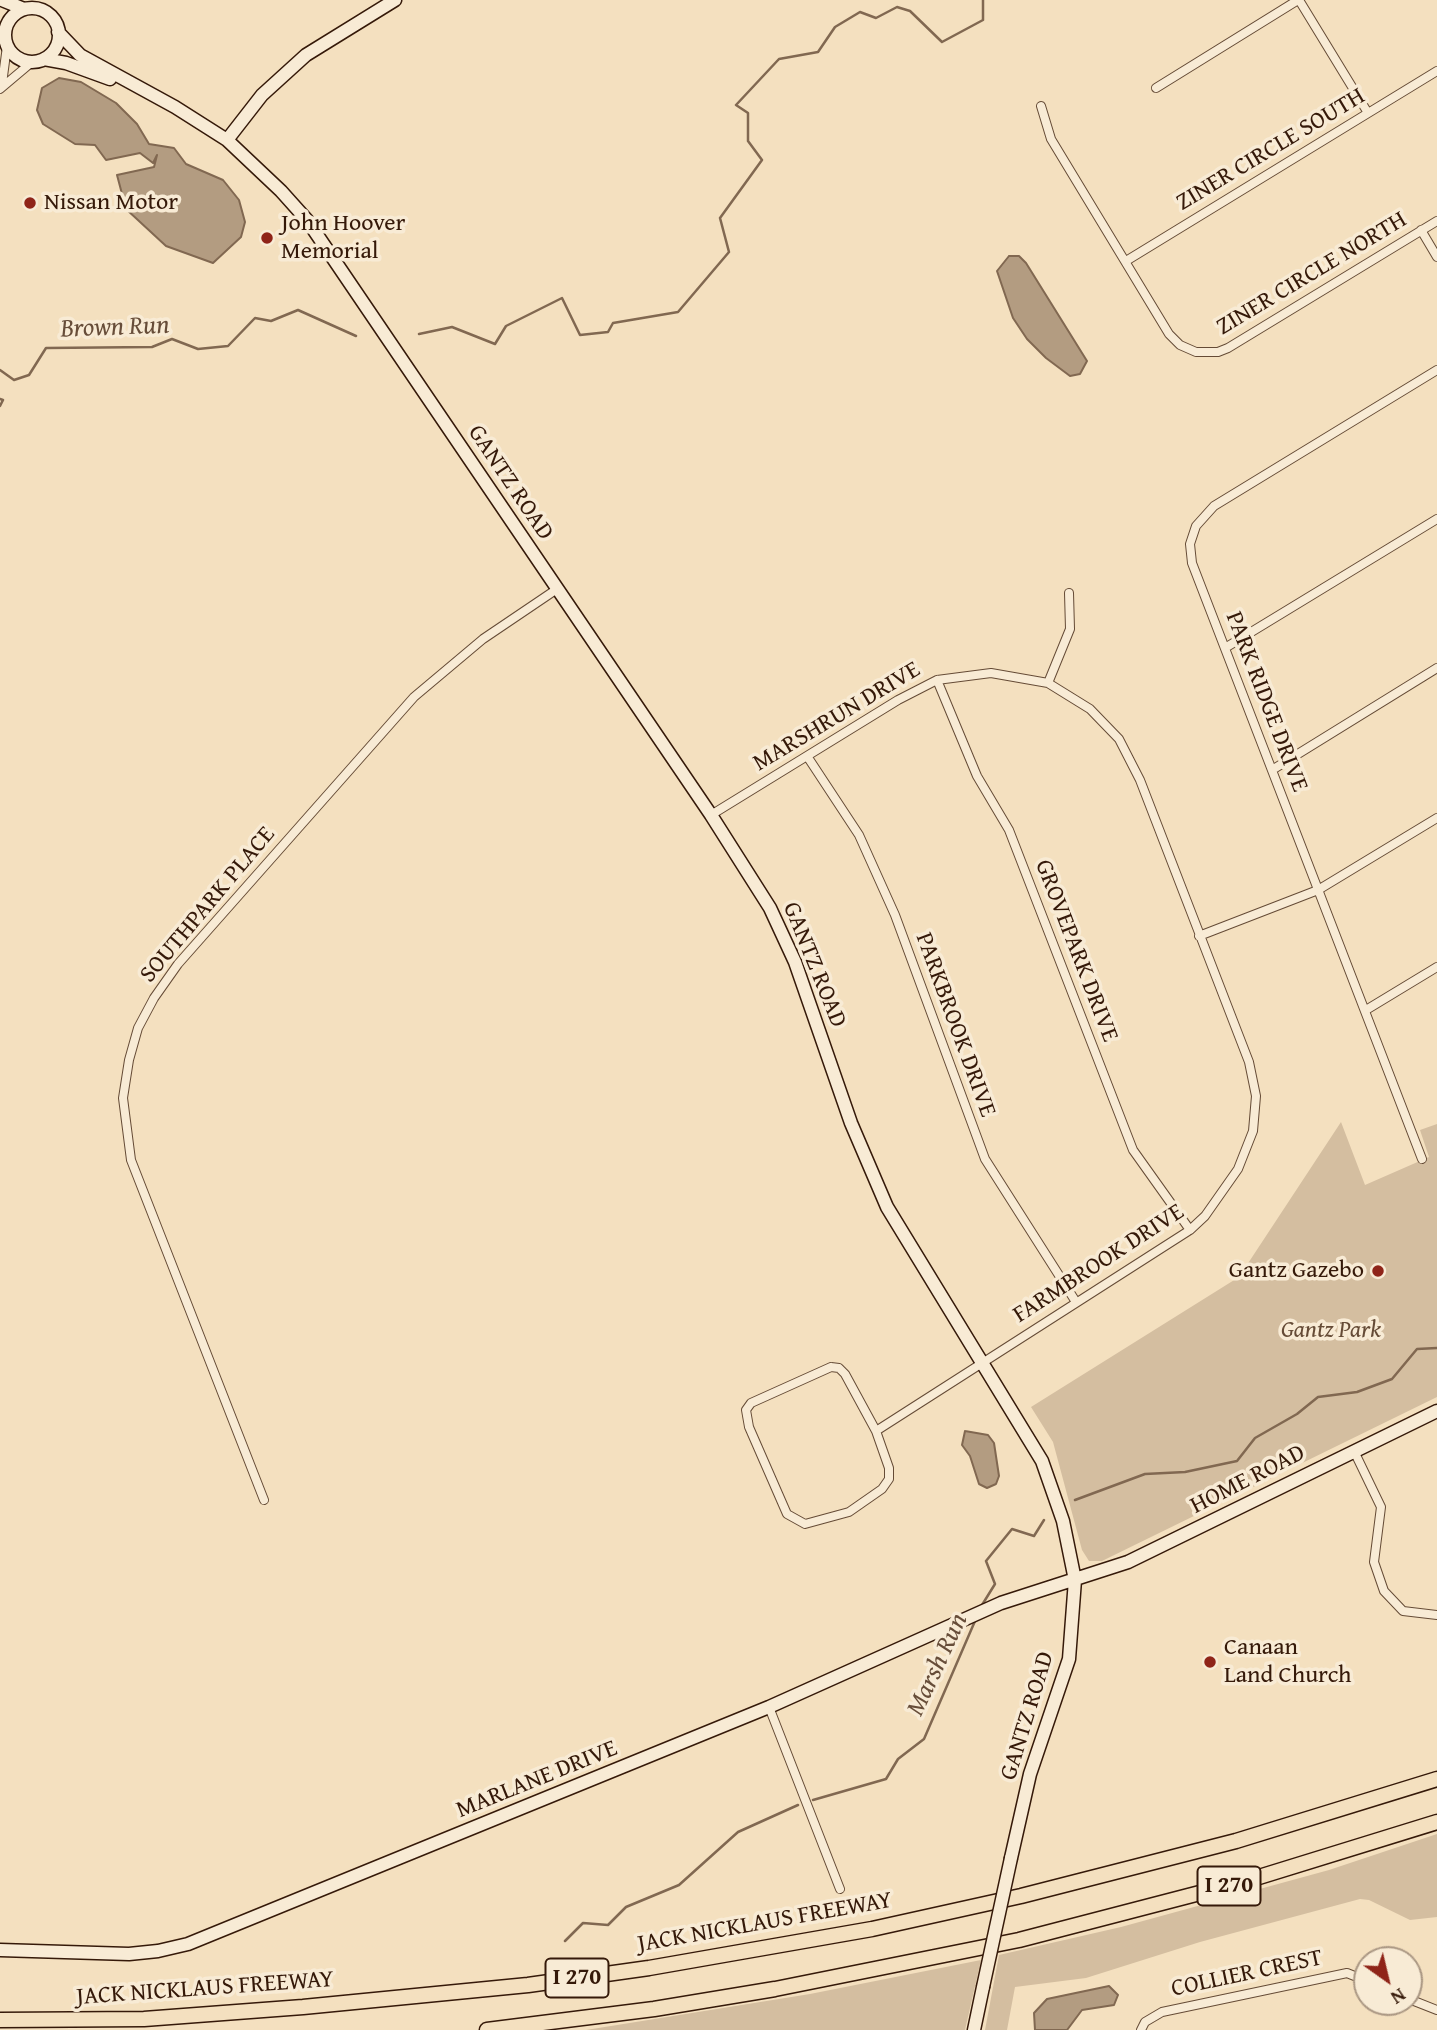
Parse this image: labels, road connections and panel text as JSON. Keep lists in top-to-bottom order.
{
  "streets": {
    "highway": ["I 270", "JACK NICKLAUS FREEWAY"],
    "main road": ["GANTZ ROAD", "HOME ROAD", "MARLANE DRIVE"],
    "street": [
      "ZINER CIRCLE SOUTH",
      "ZINER CIRCLE NORTH",
      "PARK RIDGE DRIVE",
      "MARSHRUN DRIVE",
      "SOUTHPARK PLACE",
      "GROVEPARK DRIVE",
      "PARKBROOK DRIVE",
      "FARMBROOK DRIVE",
      "COLLIER CREST"
    ]
  },
  "crossings": [
    ["ZINER CIRCLE SOUTH", "ZINER CIRCLE NORTH"],
    ["GANTZ ROAD", "MARSHRUN DRIVE"],
    ["GANTZ ROAD", "SOUTHPARK PLACE"],
    ["GANTZ ROAD", "FARMBROOK DRIVE"],
    ["GANTZ ROAD", "HOME ROAD"],
    ["GANTZ ROAD", "MARLANE DRIVE"],
    ["MARSHRUN DRIVE", "GROVEPARK DRIVE"],
    ["MARSHRUN DRIVE", "PARKBROOK DRIVE"],
    ["MARSHRUN DRIVE", "FARMBROOK DRIVE"],
    ["GROVEPARK DRIVE", "FARMBROOK DRIVE"],
    ["PARKBROOK DRIVE", "FARMBROOK DRIVE"],
    ["HOME ROAD", "MARLANE DRIVE"]
  ],
  "water": ["Brown Run", "Marsh Run"],
  "parks": ["Gantz Park"],
  "places": [
    "Nissan Motor",
    "John Hoover Memorial",
    "Gantz Gazebo",
    "Canaan Land Church"
  ],
  "north": "bottom right"
}
